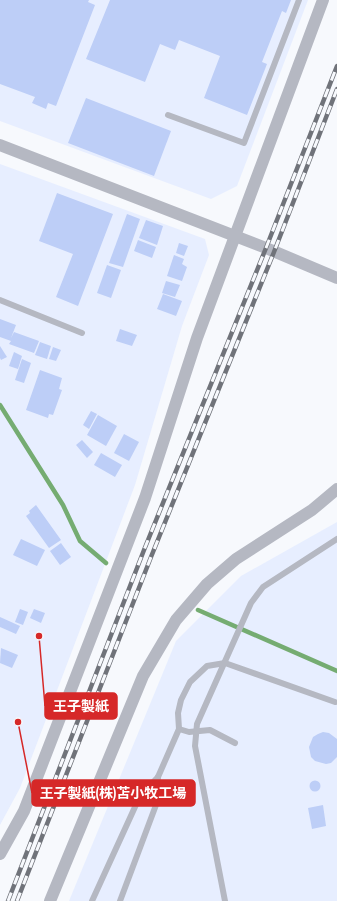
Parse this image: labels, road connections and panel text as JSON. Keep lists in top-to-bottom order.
{
  "places": ["王子製紙", "王子製紙(株)苫小牧工場"]
}
